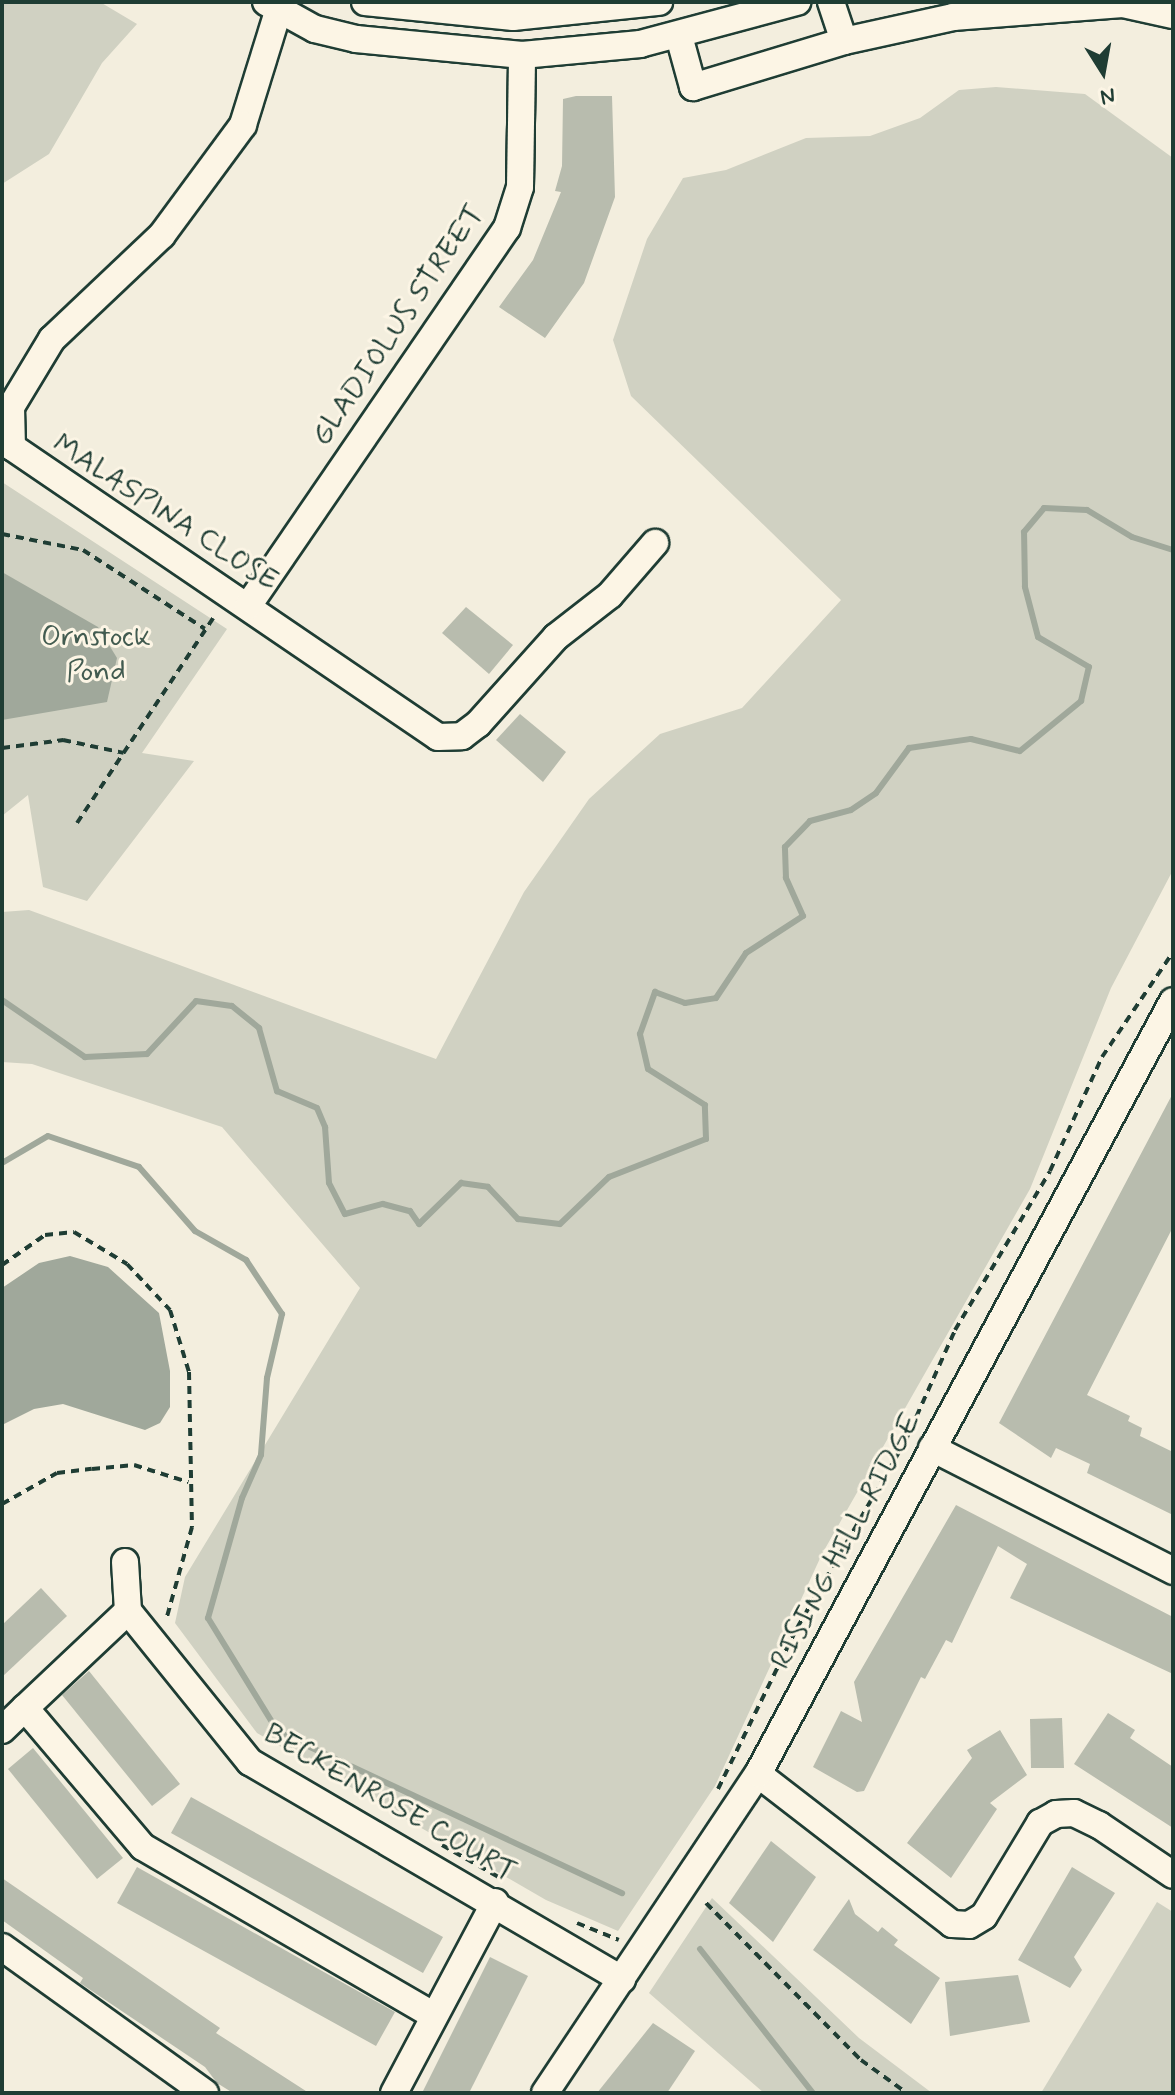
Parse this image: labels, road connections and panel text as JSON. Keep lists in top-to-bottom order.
{
  "streets": {
    "street": [
      "GLADIOLUS STREET",
      "MALASPINA CLOSE",
      "RISING HILL RIDGE",
      "BECKENROSE COURT"
    ]
  },
  "crossings": [
    ["GLADIOLUS STREET", "MALASPINA CLOSE"],
    ["RISING HILL RIDGE", "BECKENROSE COURT"]
  ],
  "parks": ["Ornstock Pond"],
  "north": "bottom"
}
